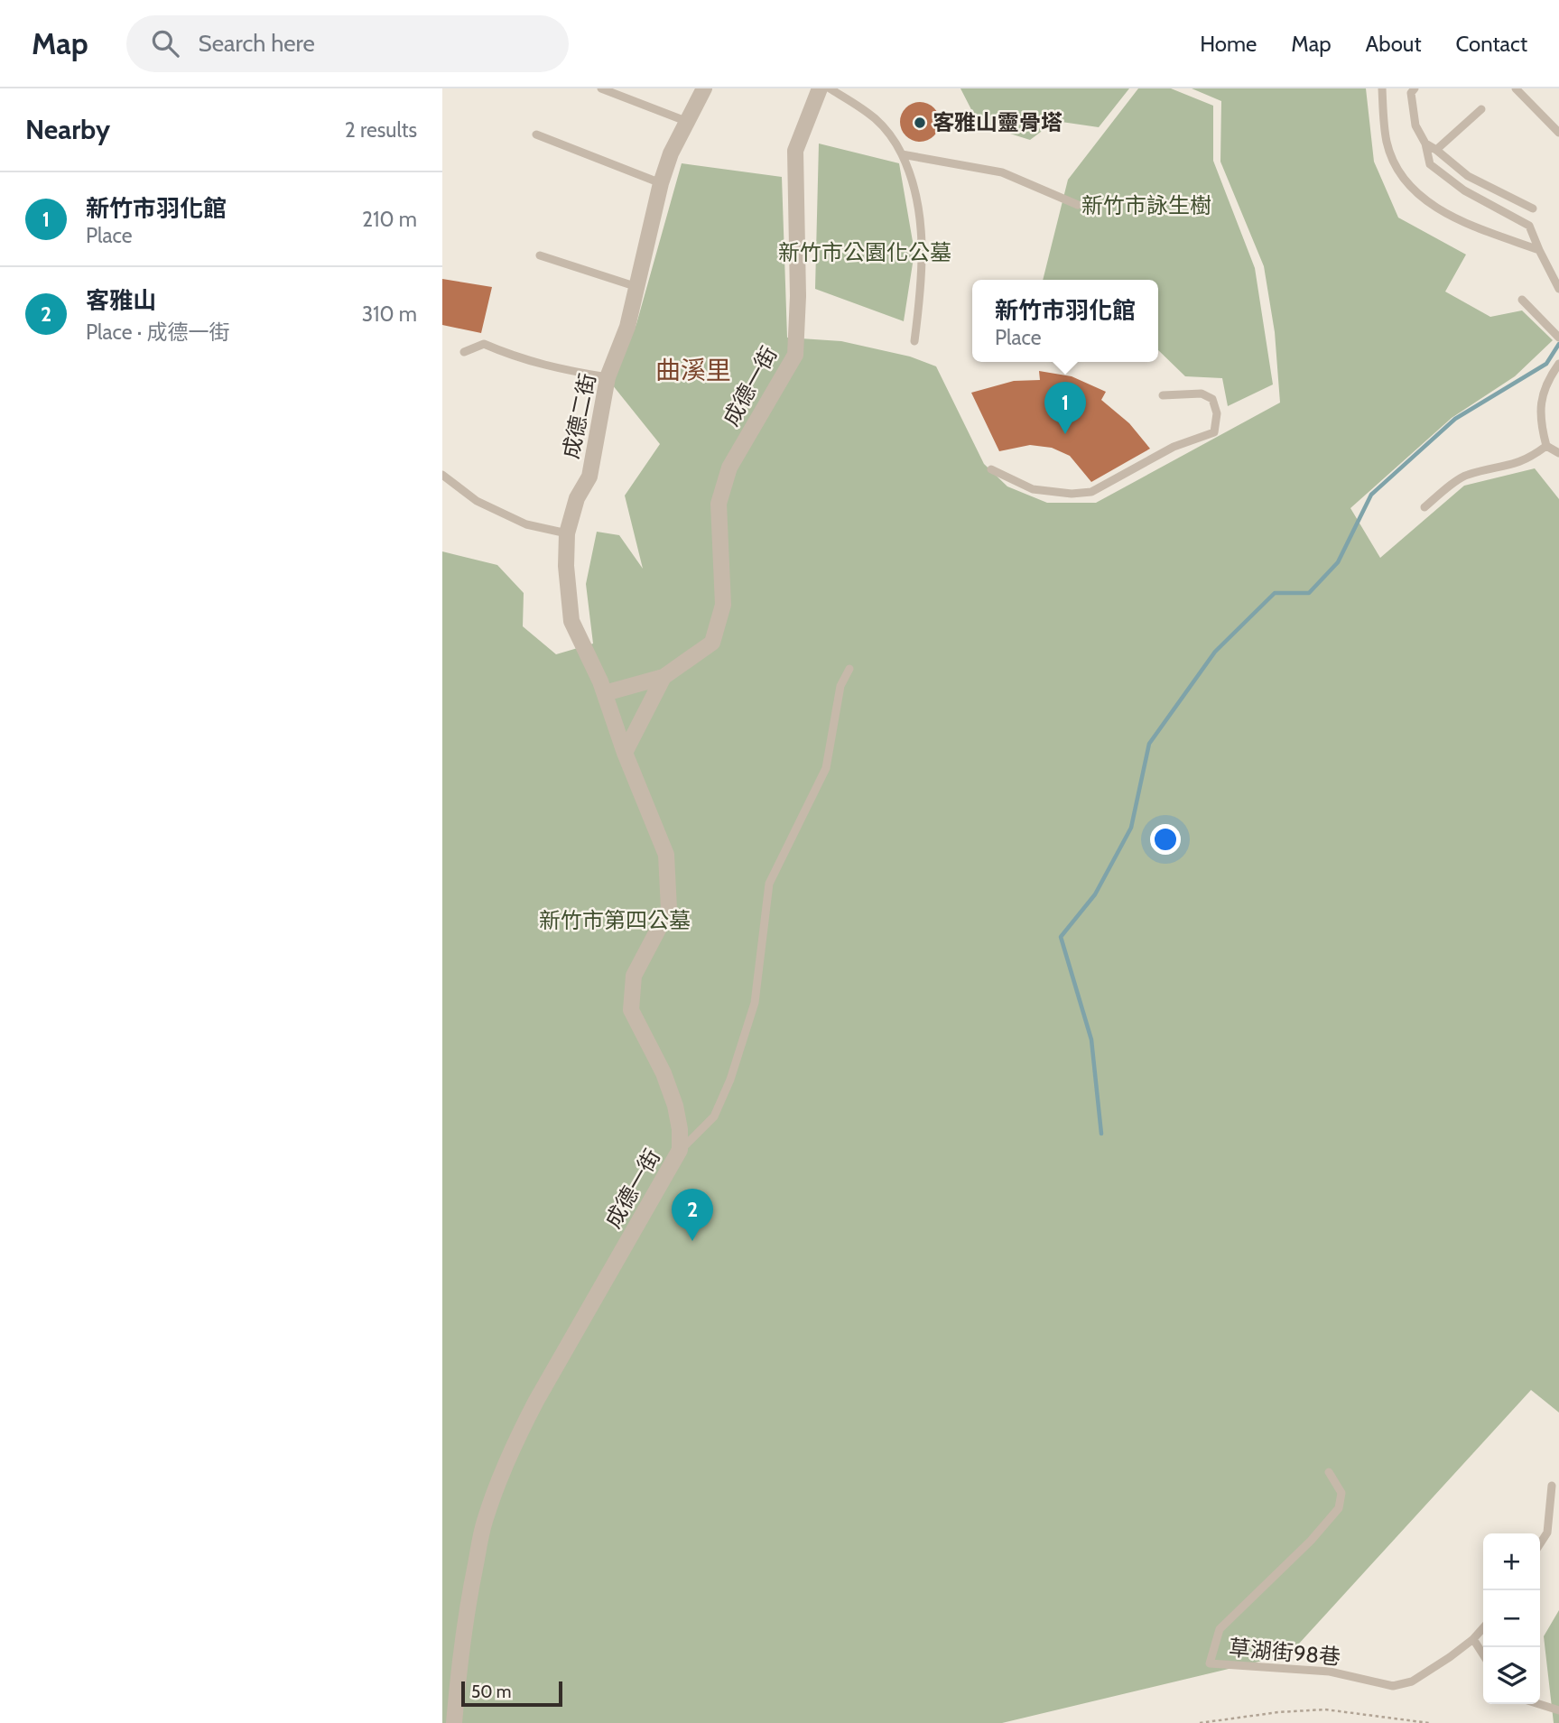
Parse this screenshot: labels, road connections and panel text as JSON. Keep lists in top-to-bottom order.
{
  "streets": {
    "street": ["成德一街", "成德二街"],
    "lane": ["草湖街98巷"]
  },
  "crossings": [
    ["成德一街", "成德二街"]
  ],
  "districts": ["曲溪里"],
  "parks": ["新竹市詠生樹", "新竹市公園化公墓", "新竹市第四公墓"],
  "places": ["客雅山靈骨塔"],
  "scale_bar": "50 m",
  "page": {
    "header": "Map",
    "search": "Search here",
    "nav": [
      "Home",
      "Map",
      "About",
      "Contact"
    ],
    "heading": ["Nearby", "2 results"],
    "list": [
      {
        "mark": "1",
        "name": "新竹市羽化館",
        "note": "Place",
        "value": "210 m"
      },
      {
        "mark": "2",
        "name": "客雅山",
        "note": "Place · 成德一街",
        "value": "310 m"
      }
    ],
    "popup": ["新竹市羽化館", "Place"],
    "pins": ["1", "2"],
    "map_buttons": ["+", "−"],
    "scale": "50 m"
  }
}
